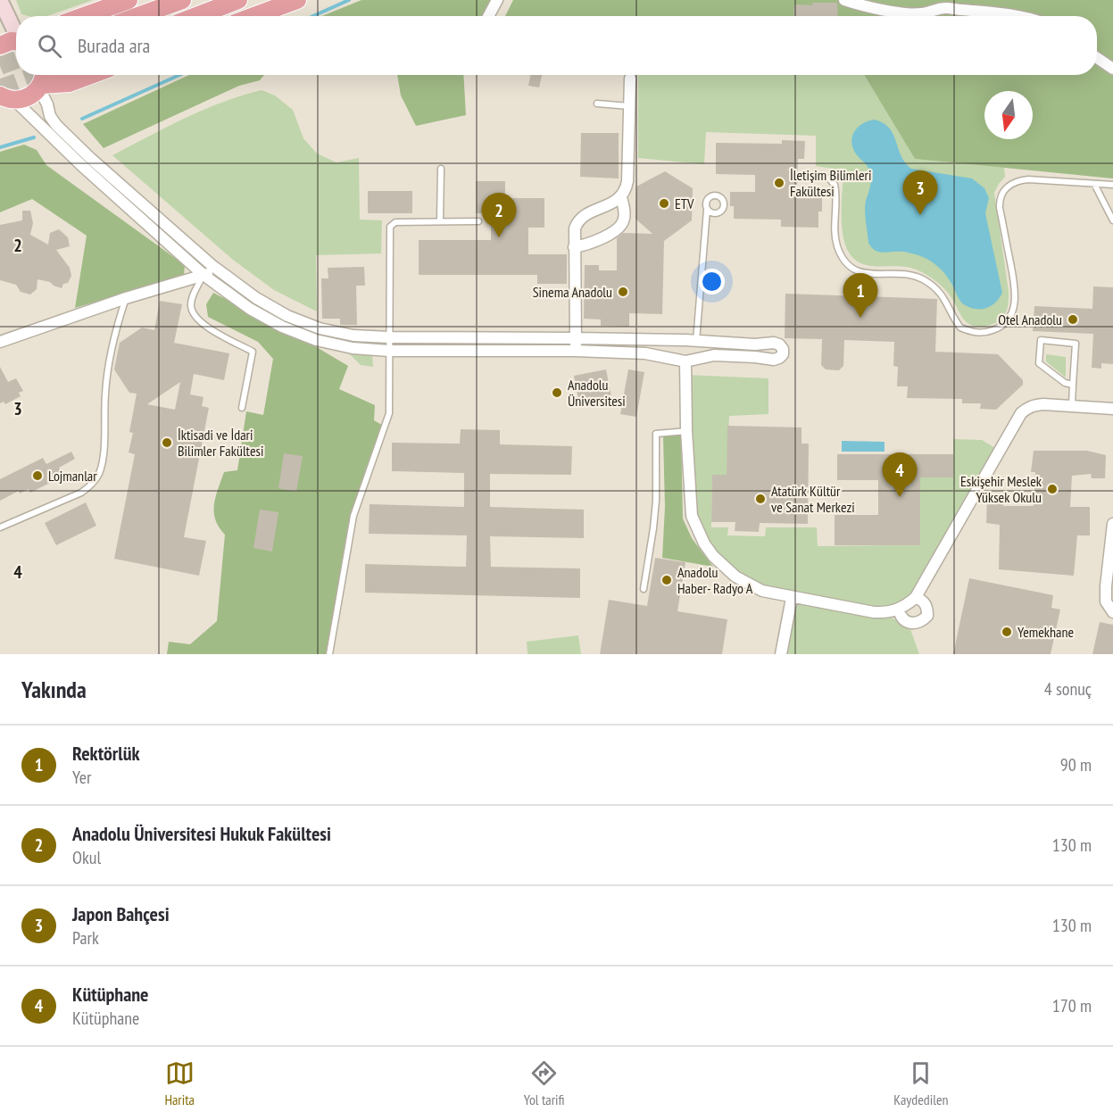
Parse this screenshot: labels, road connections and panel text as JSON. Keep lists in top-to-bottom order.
{
  "places": [
    "İletişim Bilimleri Fakültesi",
    "ETV",
    "Sinema Anadolu",
    "Otel Anadolu",
    "Anadolu Üniversitesi",
    "İktisadi ve İdari Bilimler Fakültesi",
    "Lojmanlar",
    "Eskişehir Meslek Yüksek Okulu",
    "Atatürk Kültür ve Sanat Merkezi",
    "Anadolu Haber- Radyo A",
    "Yemekhane"
  ],
  "north": "bottom",
  "page": {
    "search": "Burada ara",
    "pins": [
      "3",
      "2",
      "1",
      "4"
    ],
    "heading": ["Yakında", "4 sonuç"],
    "list": [
      {
        "mark": "1",
        "name": "Rektörlük",
        "note": "Yer",
        "value": "90 m"
      },
      {
        "mark": "2",
        "name": "Anadolu Üniversitesi Hukuk Fakültesi",
        "note": "Okul",
        "value": "130 m"
      },
      {
        "mark": "3",
        "name": "Japon Bahçesi",
        "note": "Park",
        "value": "130 m"
      },
      {
        "mark": "4",
        "name": "Kütüphane",
        "note": "Kütüphane",
        "value": "170 m"
      }
    ],
    "nav": ["Harita", "Yol tarifi", "Kaydedilen"]
  },
  "grid": {
    "rows": ["2", "3", "4"]
  }
}
